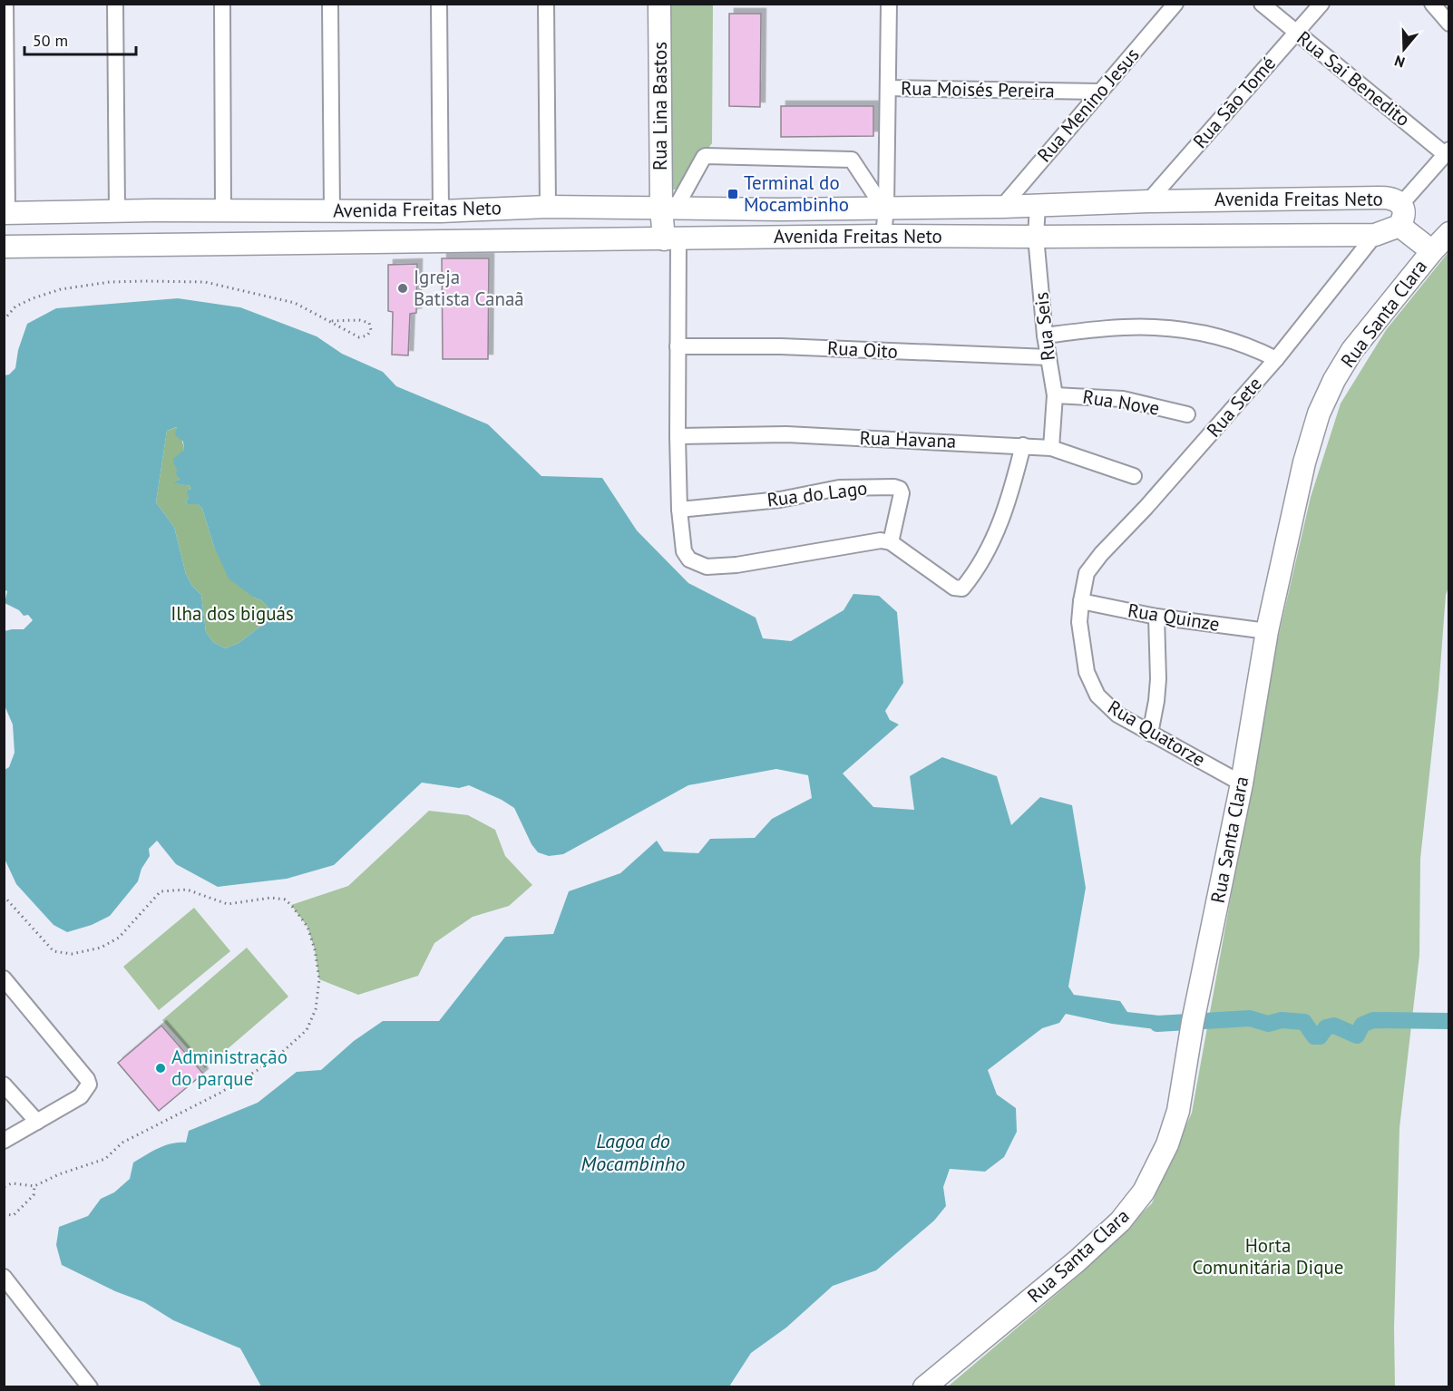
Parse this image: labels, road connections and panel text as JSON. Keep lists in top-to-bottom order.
{
  "streets": {
    "main road": ["Rua Lina Bastos", "Avenida Freitas Neto", "Rua Santa Clara"],
    "street": [
      "Rua Sai Benedito",
      "Rua Moisés Pereira",
      "Rua São Tomé",
      "Rua Menino Jesus",
      "Rua Seis",
      "Rua Oito",
      "Rua Nove",
      "Rua Sete",
      "Rua Havana",
      "Rua do Lago",
      "Rua Quinze",
      "Rua Quatorze"
    ]
  },
  "crossings": [
    ["Rua Sai Benedito", "Rua São Tomé"],
    ["Rua Moisés Pereira", "Rua Menino Jesus"],
    ["Rua São Tomé", "Avenida Freitas Neto"],
    ["Rua Menino Jesus", "Avenida Freitas Neto"],
    ["Rua Lina Bastos", "Avenida Freitas Neto"],
    ["Avenida Freitas Neto", "Rua Seis"],
    ["Avenida Freitas Neto", "Rua Sete"],
    ["Rua Santa Clara", "Rua Quinze"],
    ["Rua Santa Clara", "Rua Quatorze"],
    ["Rua Seis", "Rua Oito"],
    ["Rua Seis", "Rua Nove"],
    ["Rua Seis", "Rua Havana"],
    ["Rua Sete", "Rua Quatorze"],
    ["Rua Quinze", "Rua Quatorze"]
  ],
  "water": ["Lagoa do Mocambinho"],
  "parks": ["Ilha dos biguás", "Horta Comunitária Dique"],
  "places": {
    "transit": ["Terminal do Mocambinho"],
    "other": ["Igreja Batista Canaã", "Administração do parque"]
  },
  "scale_bar": "50 m",
  "north": "bottom"
}
